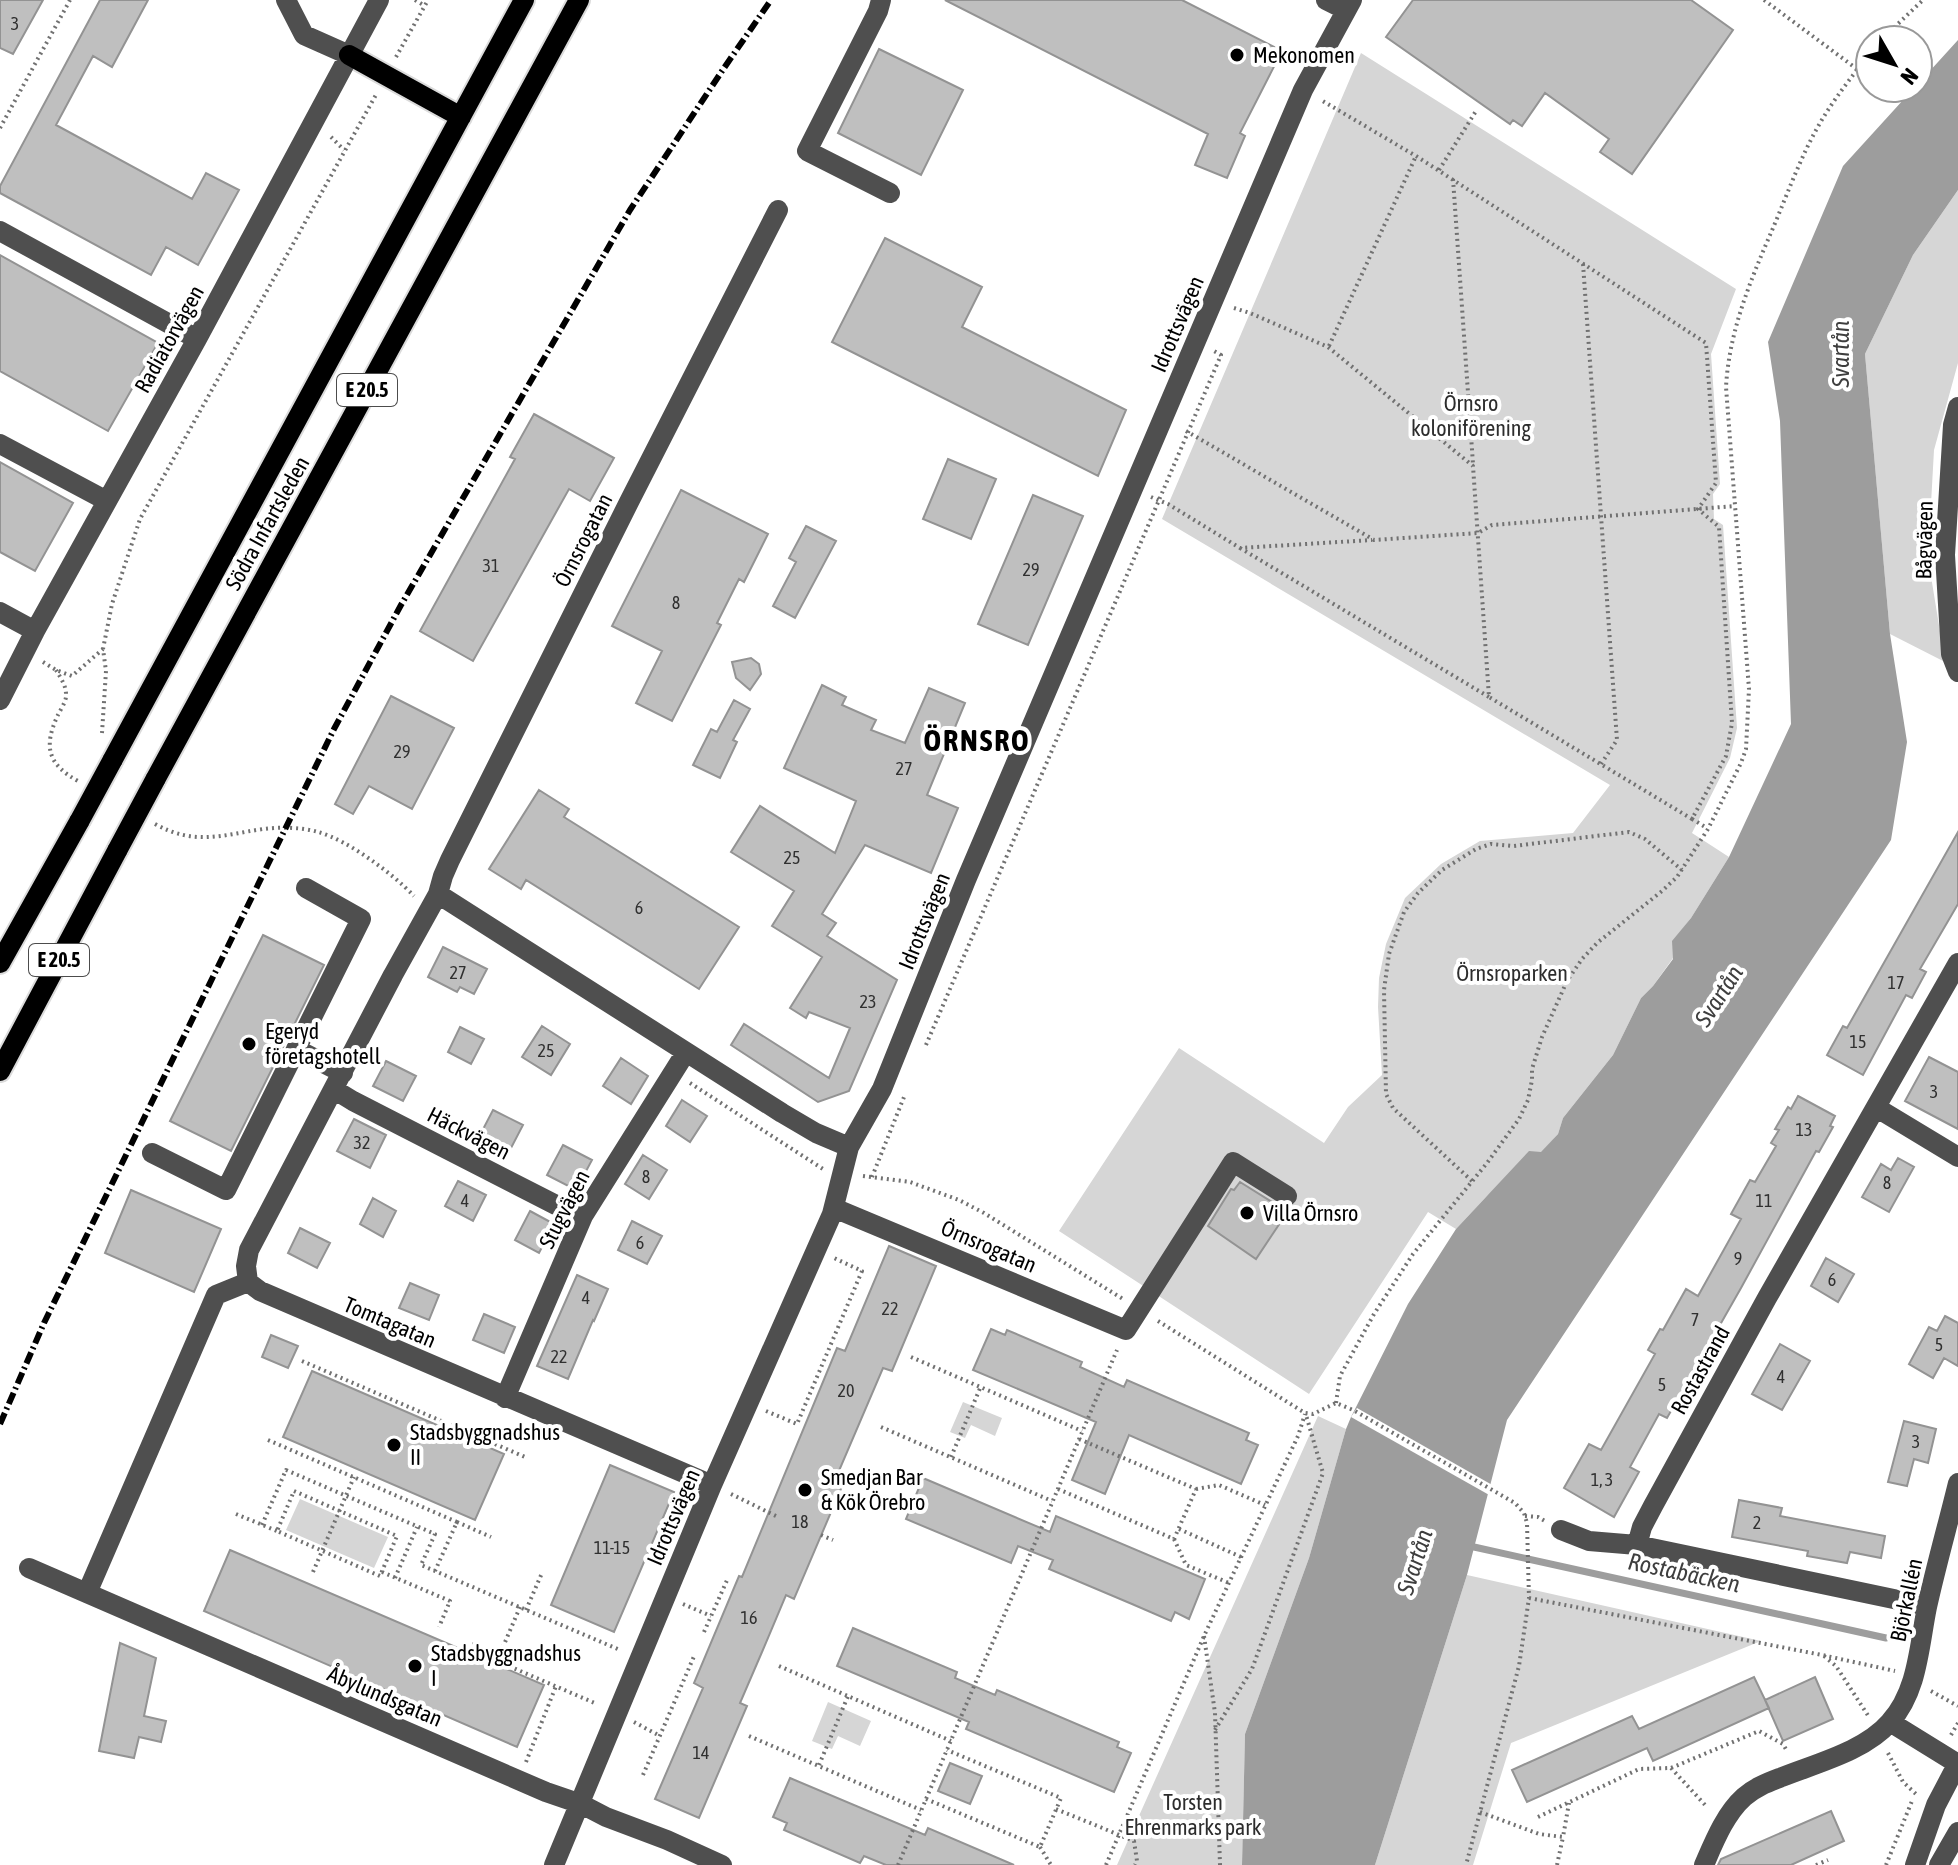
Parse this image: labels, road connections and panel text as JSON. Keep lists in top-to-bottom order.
{
  "streets": {
    "main road": ["E 20.5", "Södra Infartsleden"],
    "street": [
      "Idrottsvägen",
      "Radiatorvägen",
      "Örnsrogatan",
      "Bågvägen",
      "Häckvägen",
      "Stugvägen",
      "Tomtagatan",
      "Rostastrand",
      "Björkallén",
      "Åbylundsgatan"
    ]
  },
  "crossings": [
    ["Idrottsvägen", "Örnsrogatan"],
    ["Idrottsvägen", "Tomtagatan"],
    ["Idrottsvägen", "Åbylundsgatan"],
    ["Örnsrogatan", "Häckvägen"],
    ["Häckvägen", "Stugvägen"],
    ["Stugvägen", "Tomtagatan"]
  ],
  "districts": ["ÖRNSRO"],
  "water": ["Svartån", "Rostabäcken"],
  "parks": ["Örnsro koloniförening", "Örnsroparken", "Torsten Ehrenmarks park"],
  "places": [
    "Mekonomen",
    "Egeryd företagshotell",
    "Villa Örnsro",
    "Stadsbyggnadshus II",
    "Smedjan Bar & Kök Örebro",
    "Stadsbyggnadshus I"
  ],
  "house_numbers": [
    "3",
    "31",
    "29",
    "8",
    "29",
    "27",
    "25",
    "6",
    "27",
    "17",
    "23",
    "15",
    "25",
    "3",
    "13",
    "32",
    "8",
    "8",
    "4",
    "11",
    "6",
    "9",
    "6",
    "4",
    "22",
    "7",
    "5",
    "22",
    "4",
    "5",
    "20",
    "3",
    "1, 3",
    "18",
    "2",
    "11-15",
    "16",
    "14"
  ],
  "north": "bottom right"
}
